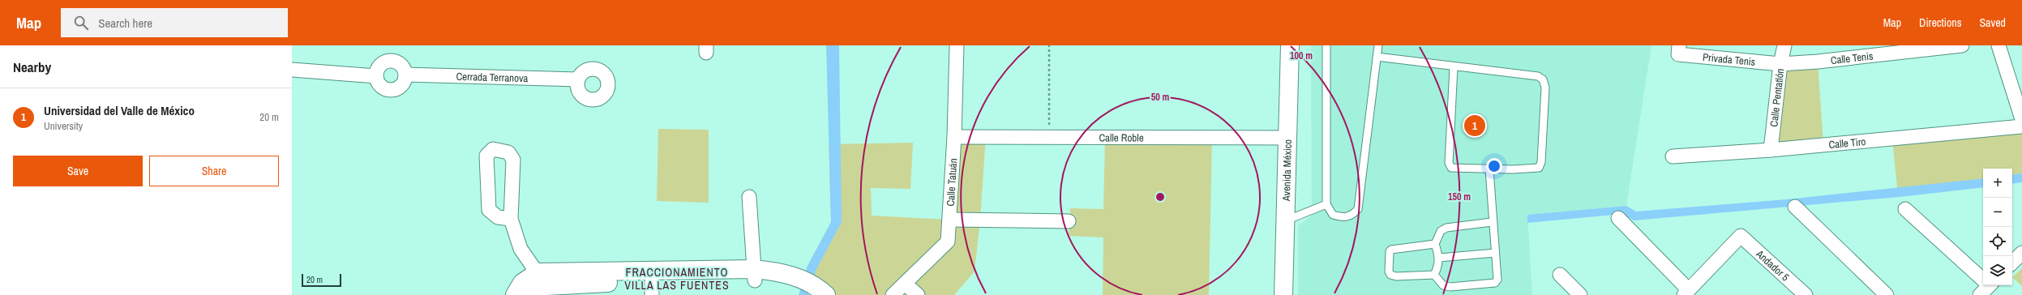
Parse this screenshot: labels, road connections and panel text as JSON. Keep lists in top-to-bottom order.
{
  "streets": {
    "street": [
      "Calle Tenis",
      "Privada Tenis",
      "Cerrada Terranova",
      "Calle Pentatlón",
      "Calle Roble",
      "Calle Tiro",
      "Avenida México",
      "Calle Tatuán",
      "Andador 5"
    ]
  },
  "crossings": [
    ["Calle Tenis", "Privada Tenis"],
    ["Calle Tenis", "Calle Pentatlón"],
    ["Privada Tenis", "Calle Pentatlón"],
    ["Calle Pentatlón", "Calle Tiro"],
    ["Calle Roble", "Avenida México"],
    ["Calle Roble", "Calle Tatuán"]
  ],
  "districts": ["FRACCIONAMIENTO VILLA LAS FUENTES"],
  "scale_bar": "20 m",
  "page": {
    "header": "Map",
    "search": "Search here",
    "nav": ["Map", "Directions", "Saved"],
    "heading": "Nearby",
    "list": [
      {
        "mark": "1",
        "name": "Universidad del Valle de México",
        "note": "University",
        "value": "20 m"
      }
    ],
    "pins": "1",
    "buttons": ["Save", "Share"],
    "map_buttons": ["+", "−"],
    "scale": "20 m"
  },
  "rings": ["100 m", "50 m", "150 m"]
}
